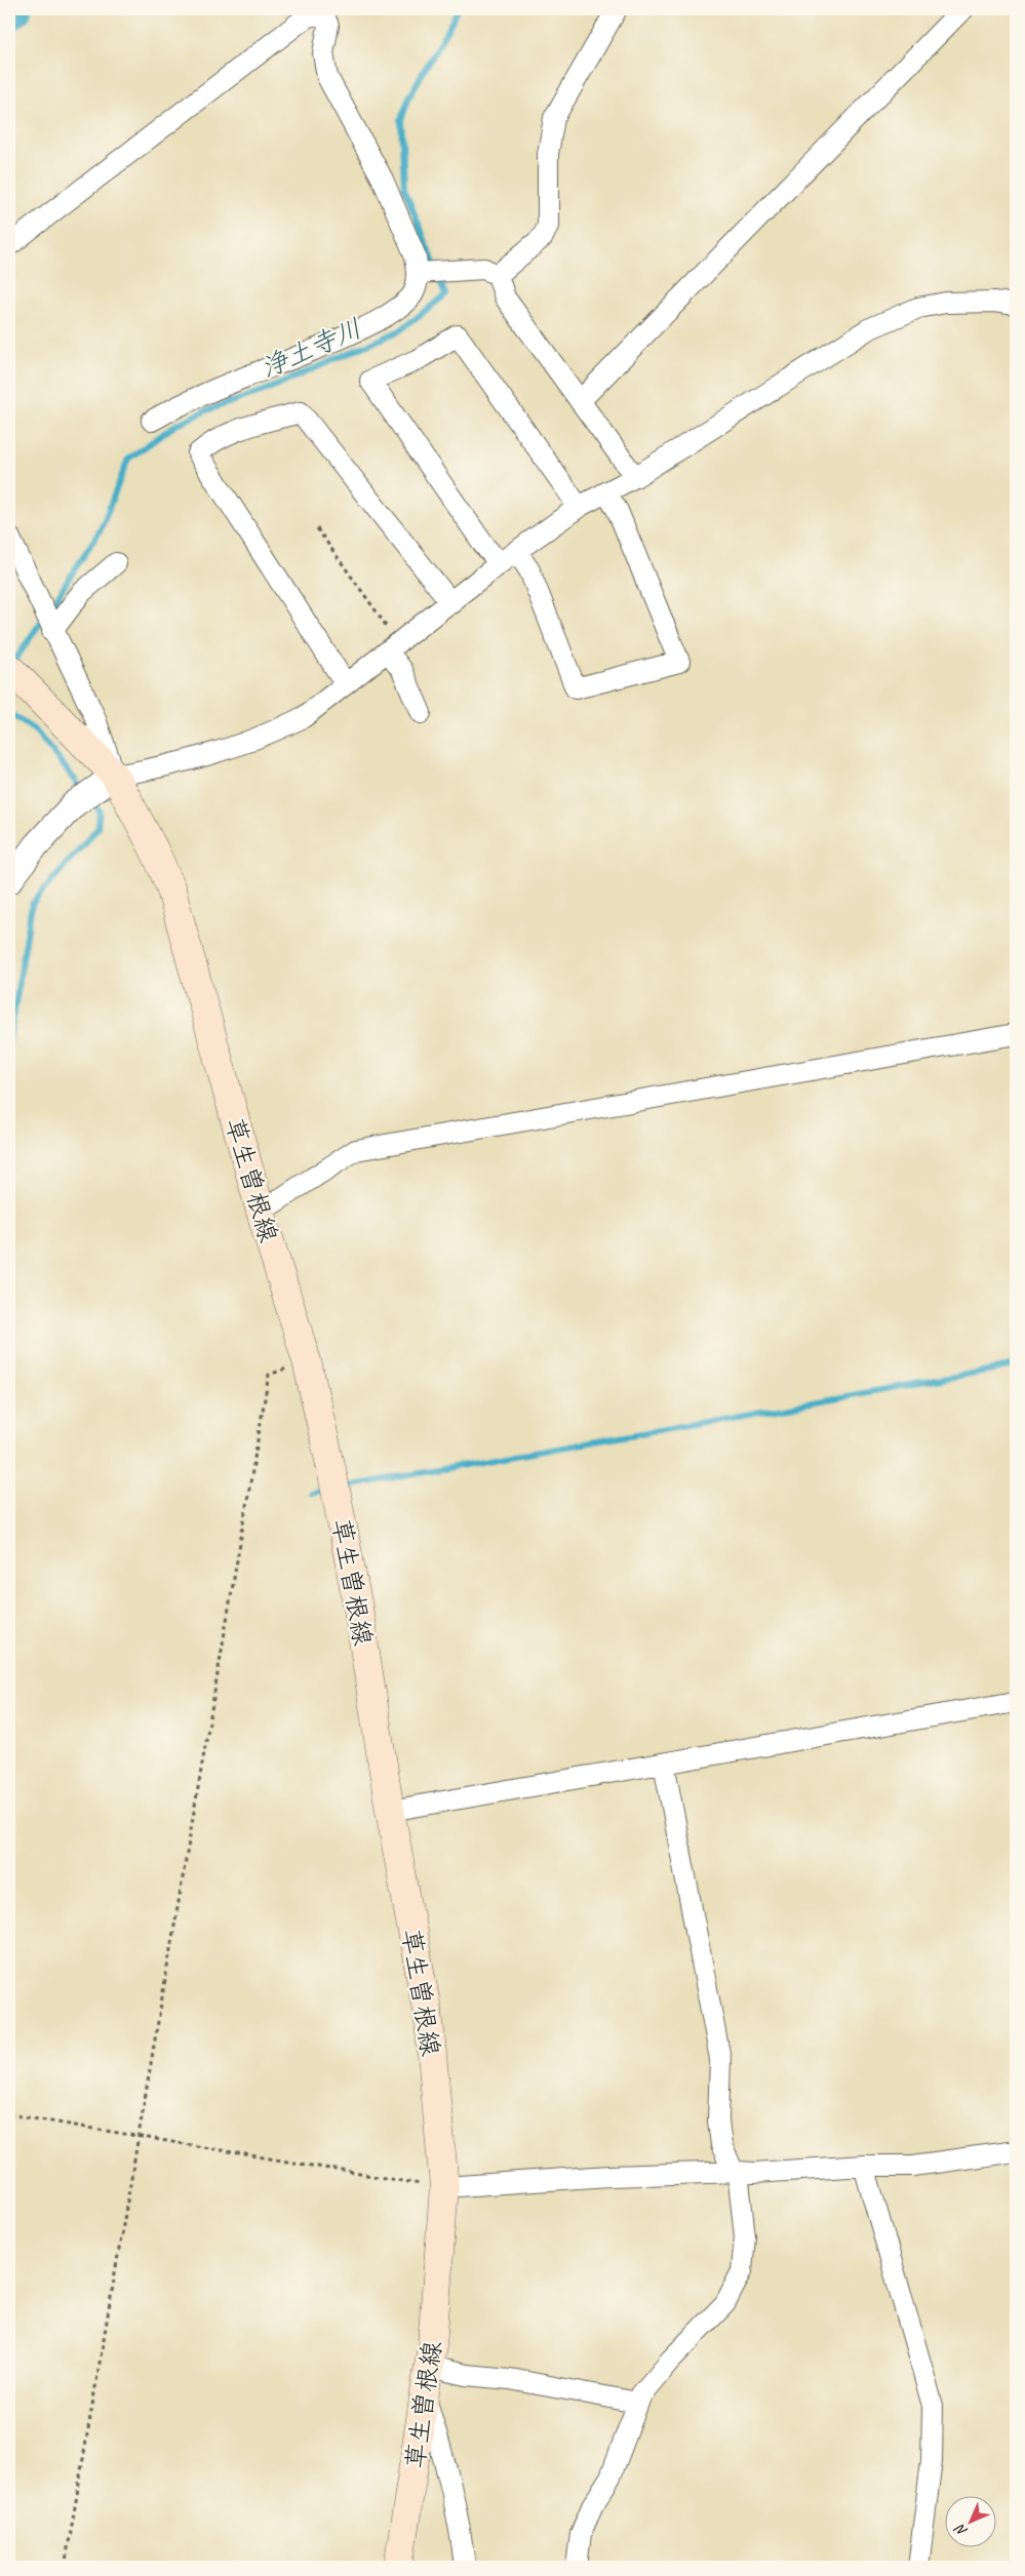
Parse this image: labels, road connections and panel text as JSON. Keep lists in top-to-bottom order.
{
  "streets": {
    "main road": ["草生曽根線"]
  },
  "water": ["浄土寺川"],
  "north": "bottom left"
}
